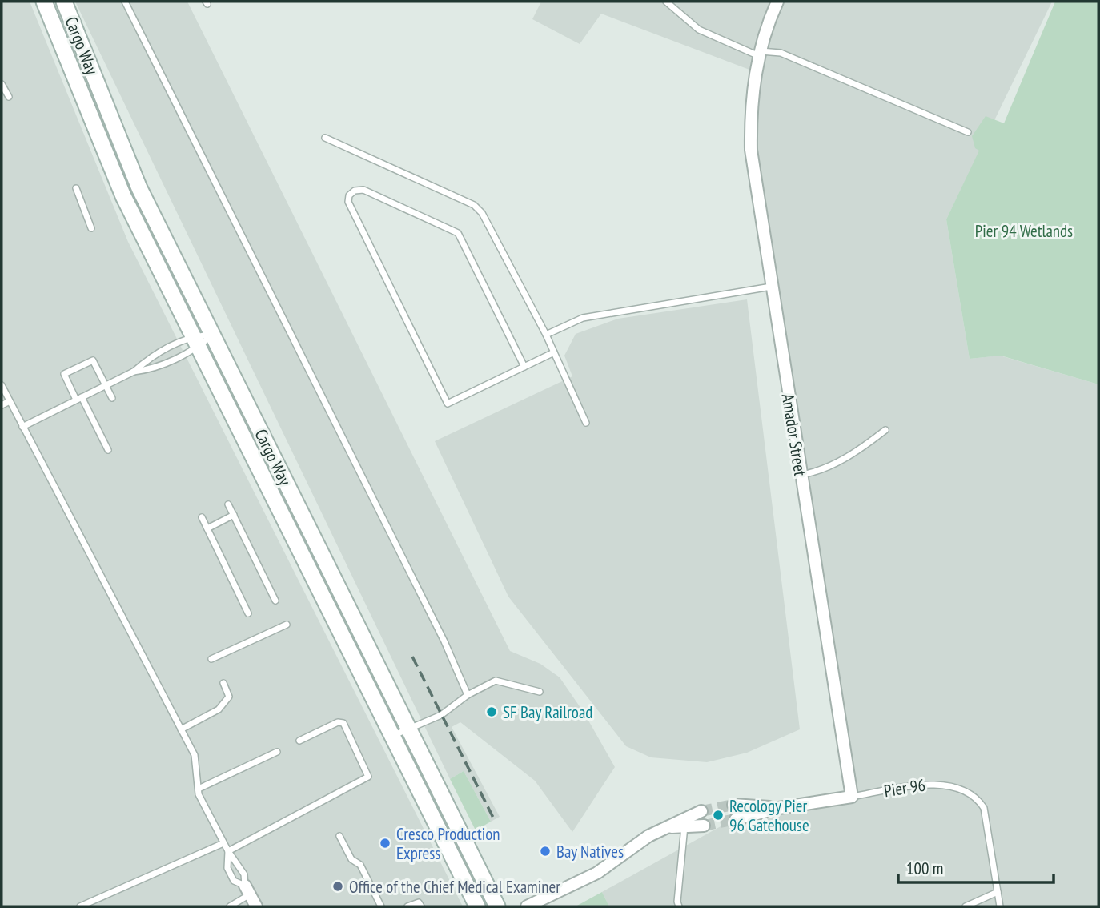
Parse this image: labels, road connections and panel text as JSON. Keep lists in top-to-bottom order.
{
  "streets": {
    "main road": ["Cargo Way"],
    "street": ["Amador Street"],
    "lane": ["Pier 96"]
  },
  "crossings": [
    ["Amador Street", "Pier 96"]
  ],
  "parks": ["Pier 94 Wetlands"],
  "places": [
    "SF Bay Railroad",
    "Recology Pier 96 Gatehouse",
    "Cresco Production Express",
    "Bay Natives",
    "Office of the Chief Medical Examiner"
  ],
  "scale_bar": "100 m"
}
